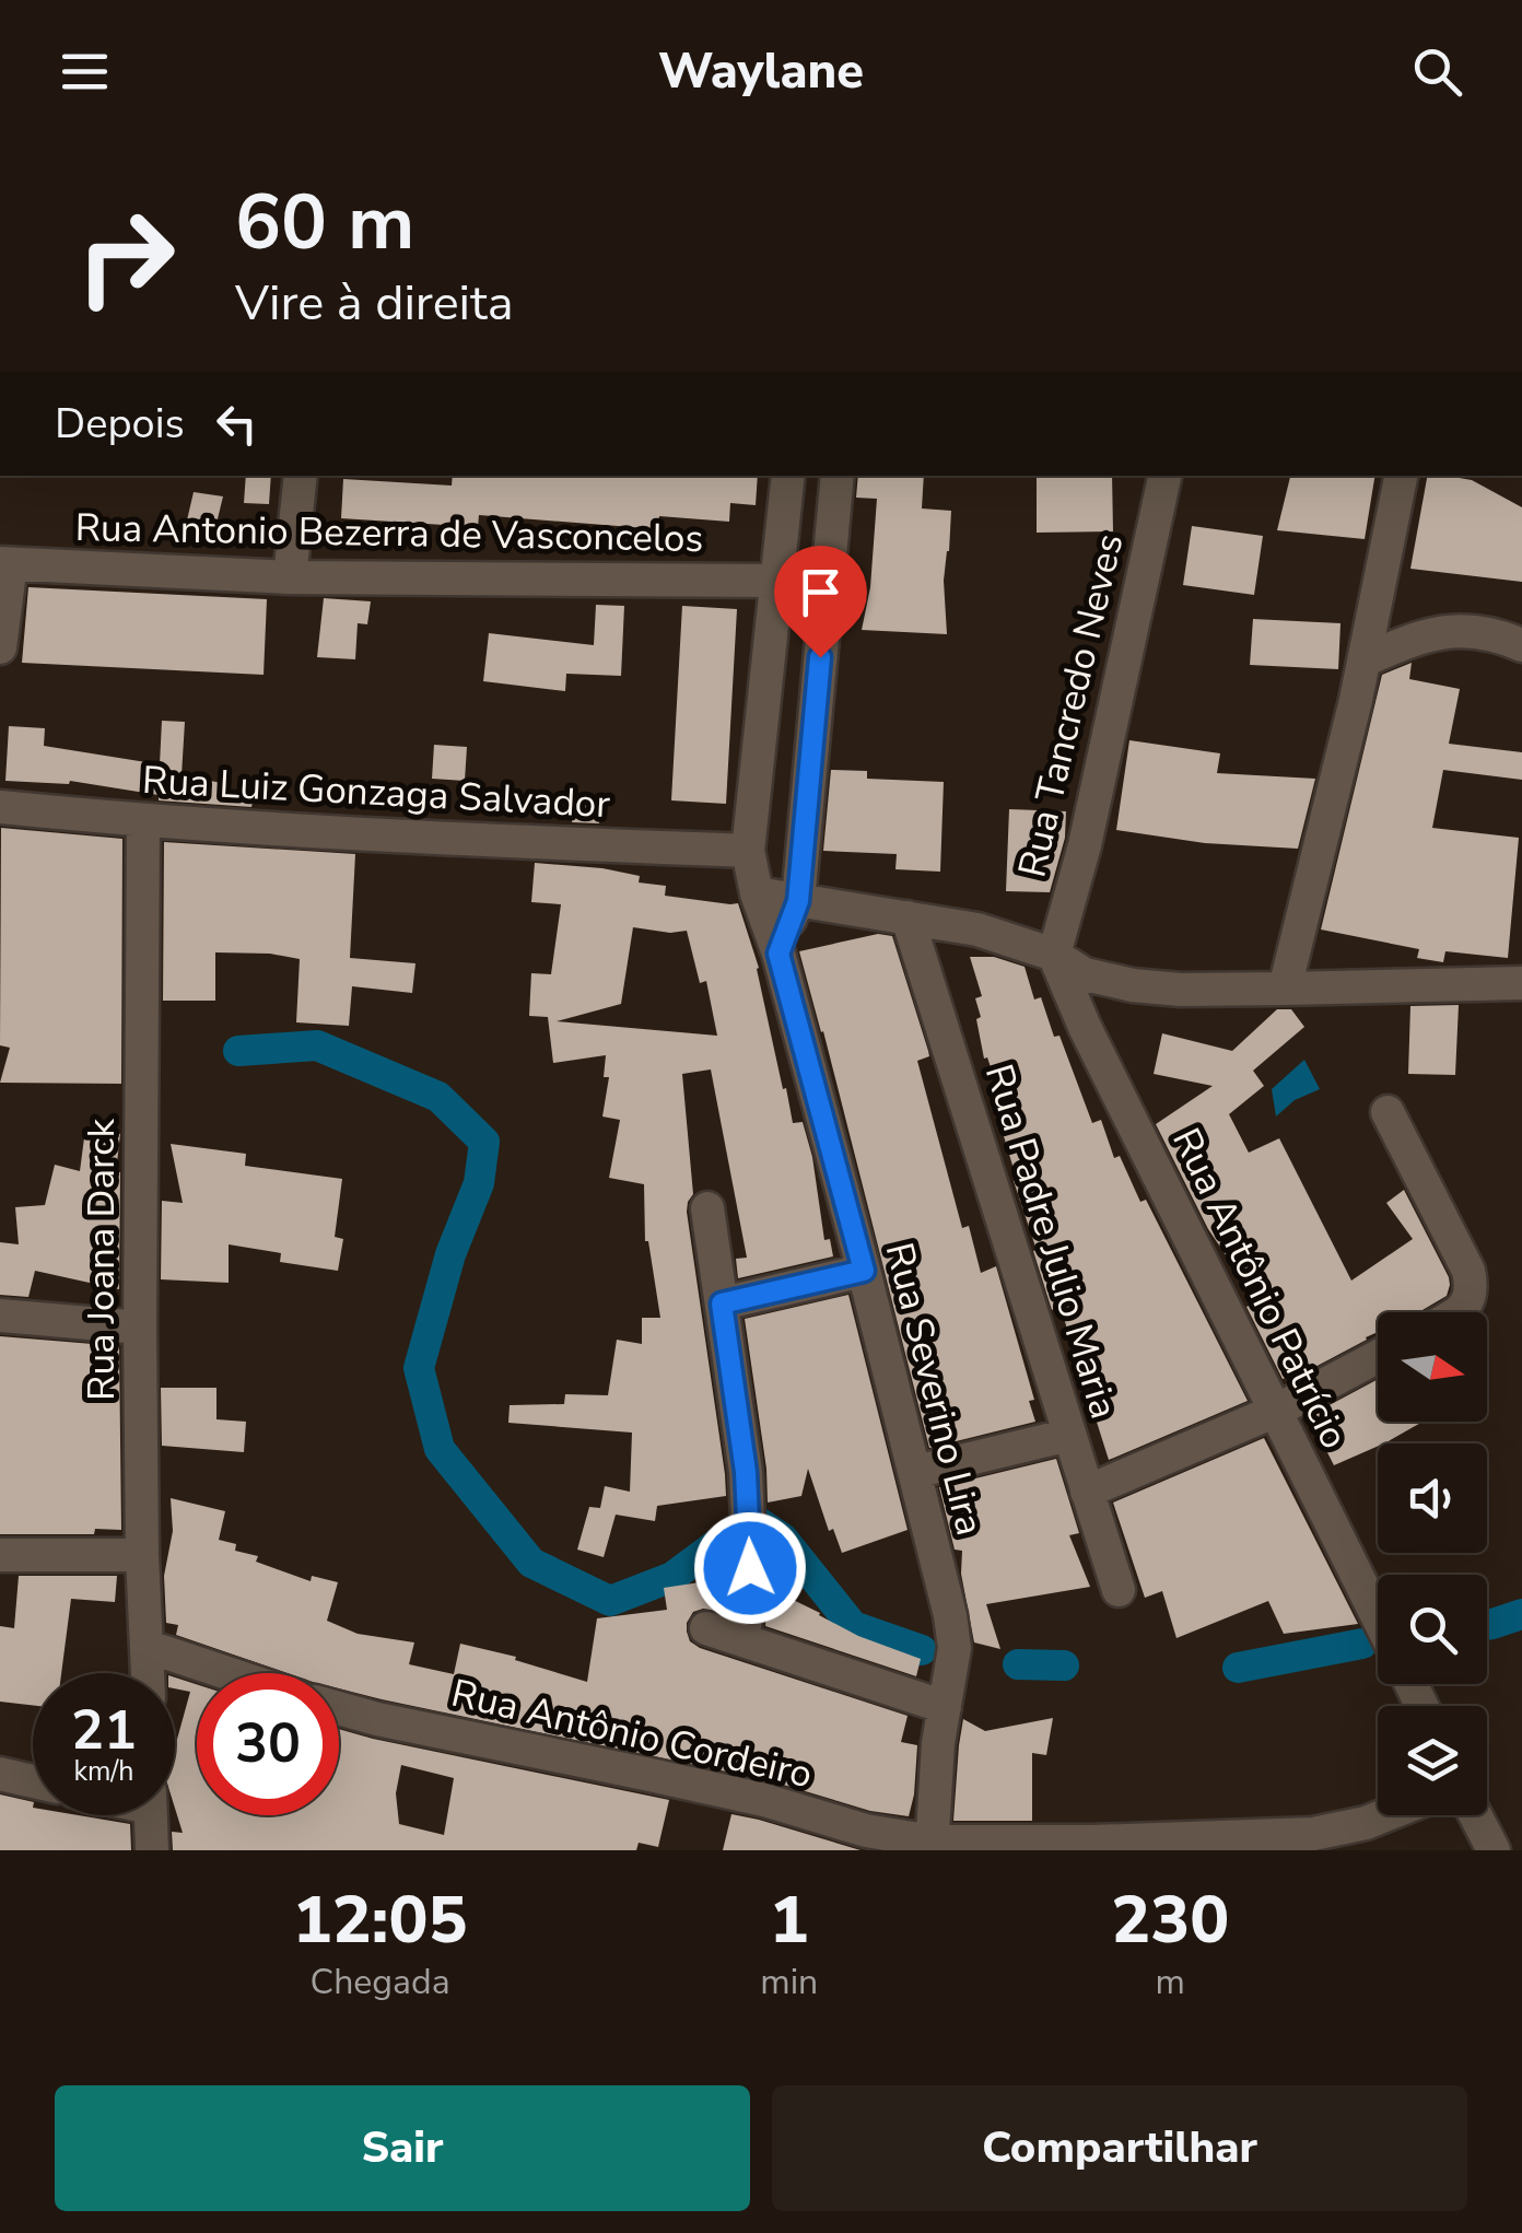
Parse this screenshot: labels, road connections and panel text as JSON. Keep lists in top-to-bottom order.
{
  "streets": {
    "street": [
      "Rua Antonio Bezerra de Vasconcelos",
      "Rua Tancredo Neves",
      "Rua Luiz Gonzaga Salvador",
      "Rua Padre Julio Maria",
      "Rua Joana Darck",
      "Rua Antônio Patrício",
      "Rua Severino Lira",
      "Rua Antônio Cordeiro"
    ]
  },
  "crossings": [
    ["Rua Antonio Bezerra de Vasconcelos", "Rua Severino Lira"],
    ["Rua Tancredo Neves", "Rua Antônio Patrício"],
    ["Rua Luiz Gonzaga Salvador", "Rua Joana Darck"],
    ["Rua Luiz Gonzaga Salvador", "Rua Severino Lira"],
    ["Rua Severino Lira", "Rua Antônio Cordeiro"]
  ],
  "north": "right",
  "page": {
    "header": "Waylane",
    "turn": ["60 m", "Vire à direita"],
    "then": "Depois",
    "speed": "21 km/h",
    "limit": "30",
    "eta": [
      "12:05",
      "Chegada",
      "1",
      "min",
      "230",
      "m"
    ],
    "buttons": ["Sair", "Compartilhar"]
  }
}
